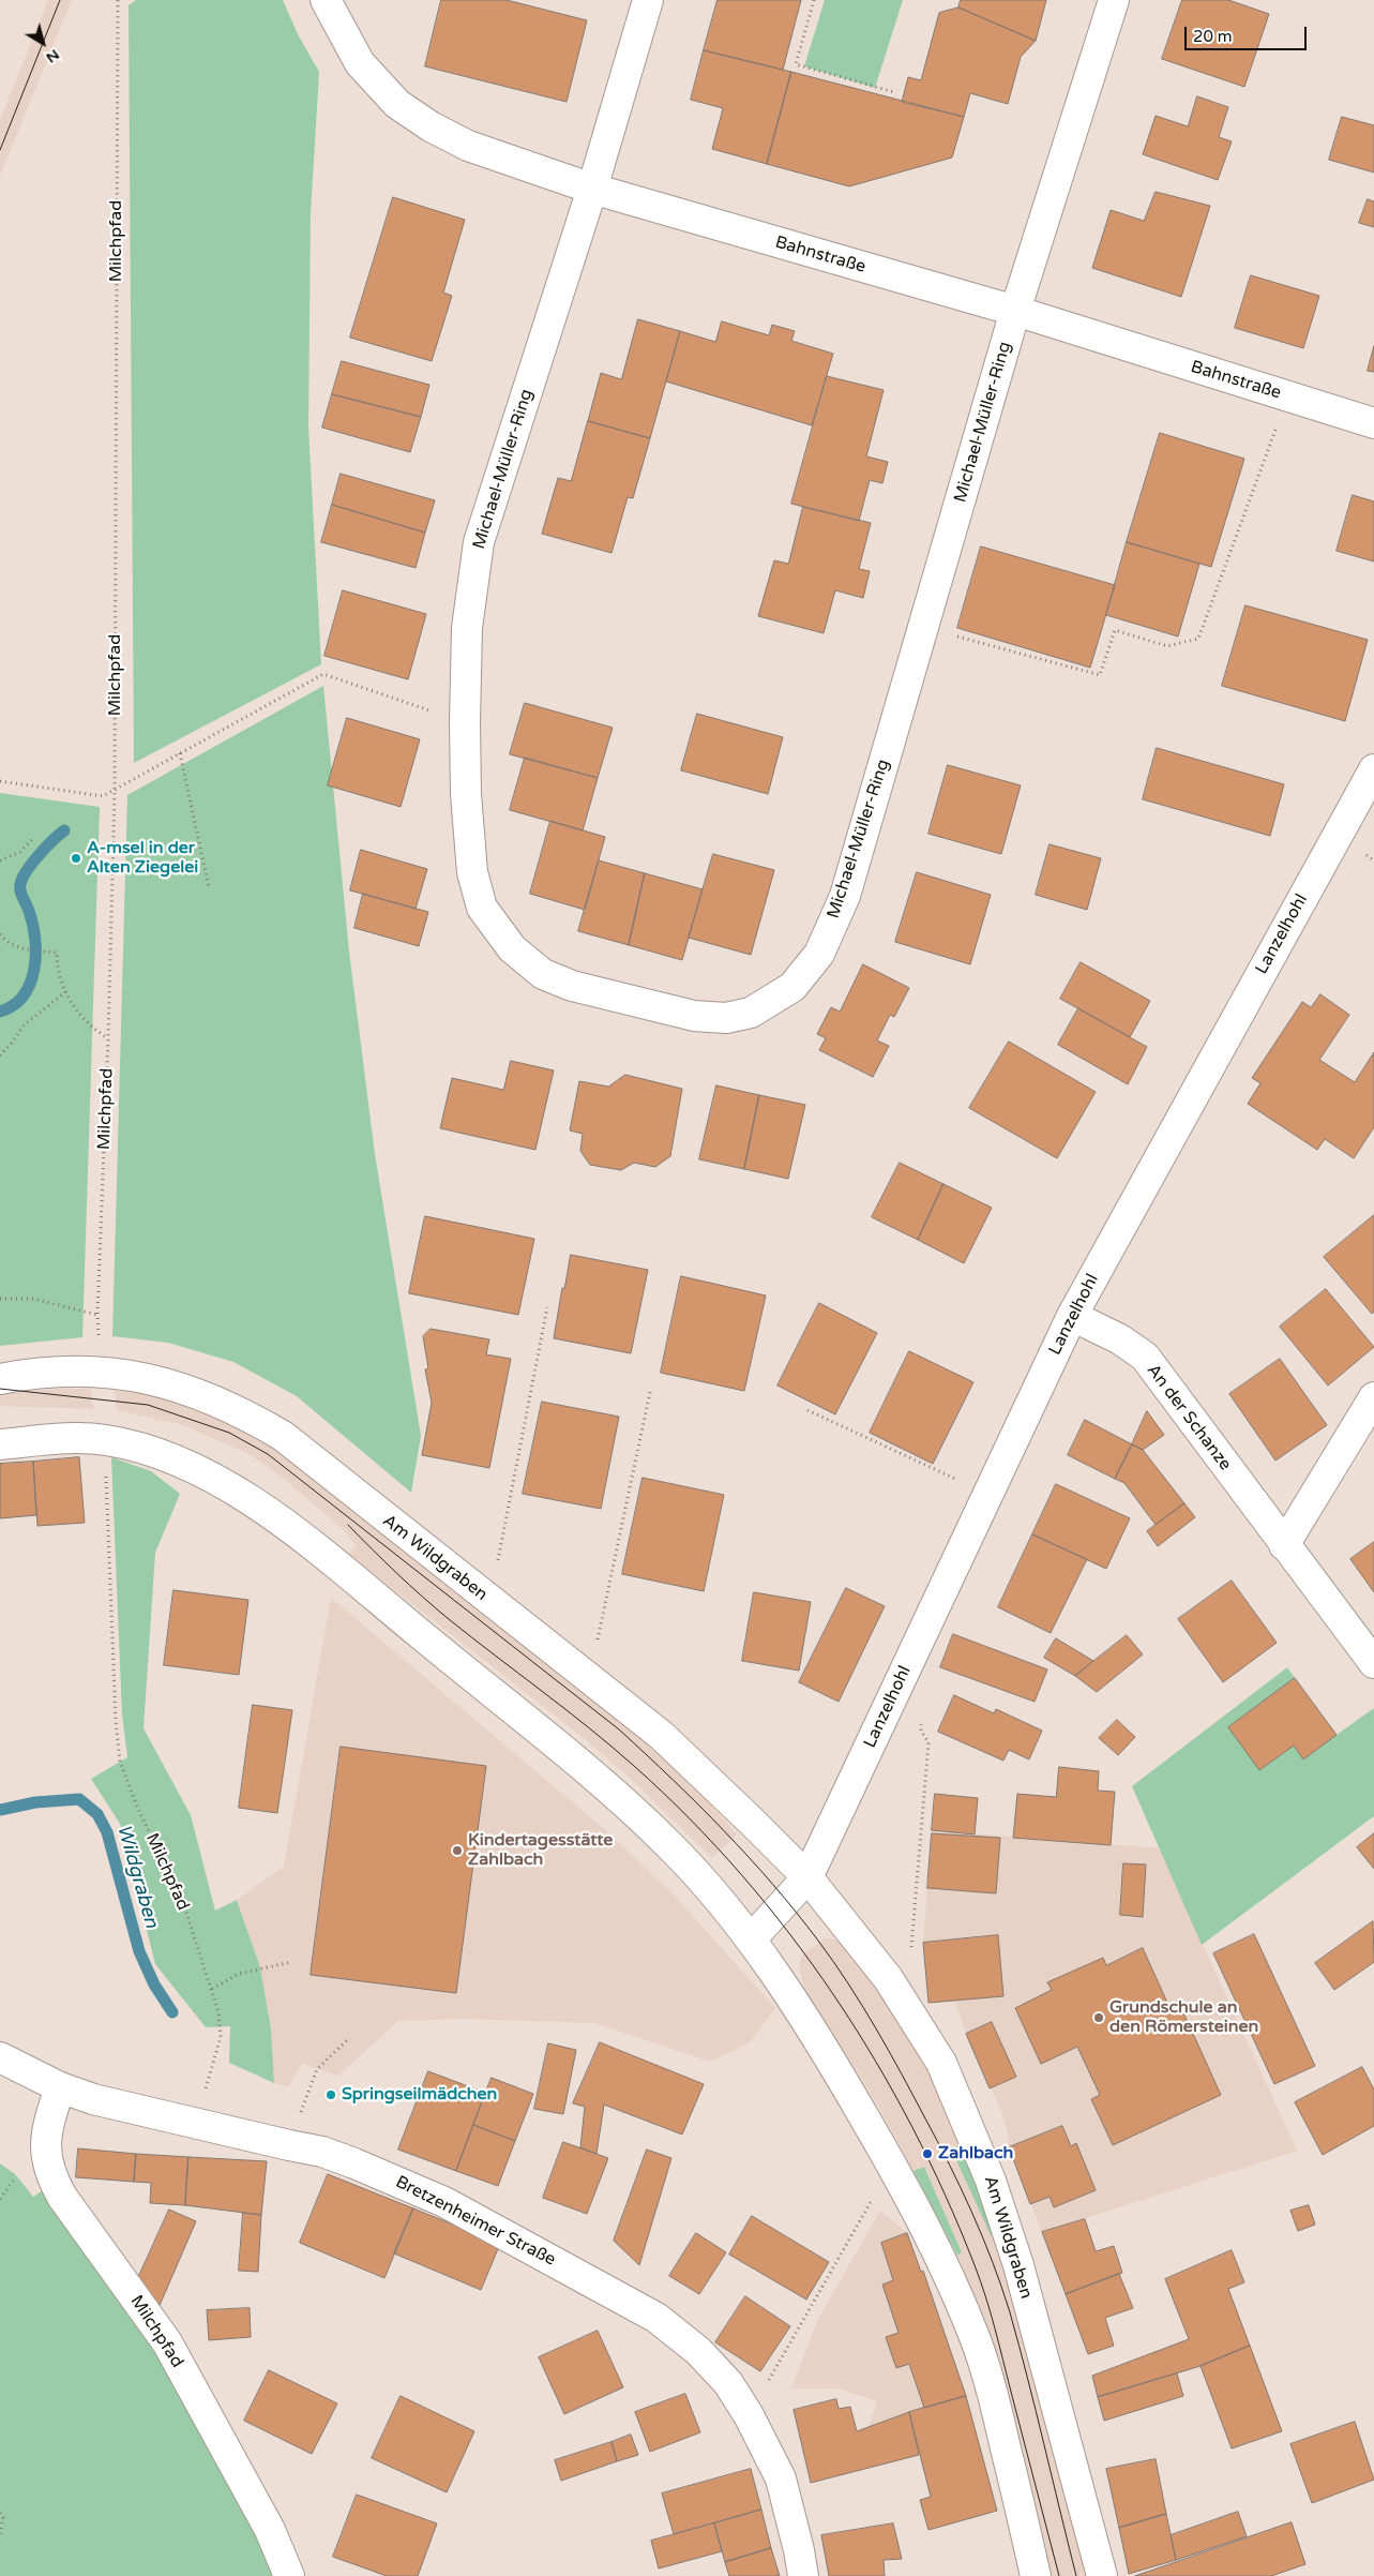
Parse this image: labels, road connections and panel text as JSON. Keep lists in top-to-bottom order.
{
  "streets": {
    "street": [
      "Milchpfad",
      "Bahnstraße",
      "Michael-Müller-Ring",
      "Lanzelhohl",
      "An der Schanze",
      "Am Wildgraben",
      "Bretzenheimer Straße"
    ]
  },
  "crossings": [
    ["Milchpfad", "Bretzenheimer Straße"],
    ["Bahnstraße", "Michael-Müller-Ring"],
    ["Lanzelhohl", "An der Schanze"],
    ["Lanzelhohl", "Am Wildgraben"]
  ],
  "water": ["Wildgraben"],
  "places": [
    "A-msel in der Alten Ziegelei",
    "Kindertagesstätte Zahlbach",
    "Grundschule an den Römersteinen",
    "Springseilmädchen",
    "Zahlbach"
  ],
  "scale_bar": "20 m",
  "north": "bottom right"
}
